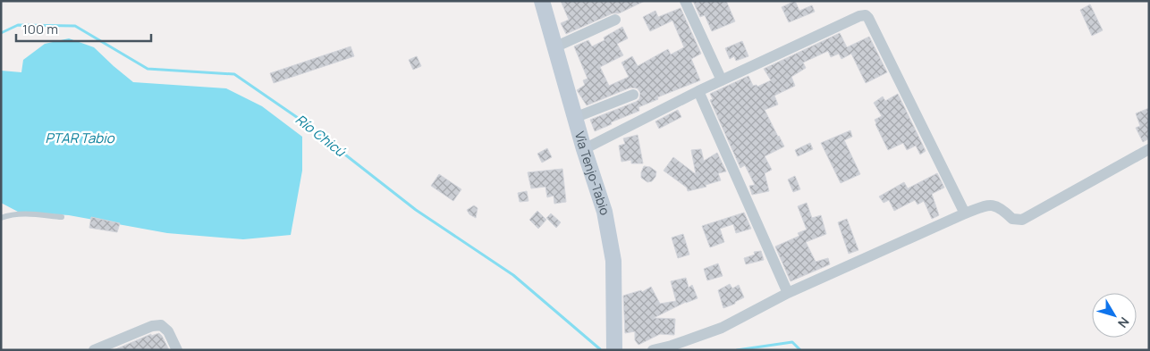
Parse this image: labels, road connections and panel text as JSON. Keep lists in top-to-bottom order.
{
  "streets": {
    "main road": ["Vía Tenjo-Tabio"]
  },
  "water": ["Río Chicú", "PTAR Tabio"],
  "scale_bar": "100 m",
  "north": "bottom right"
}
